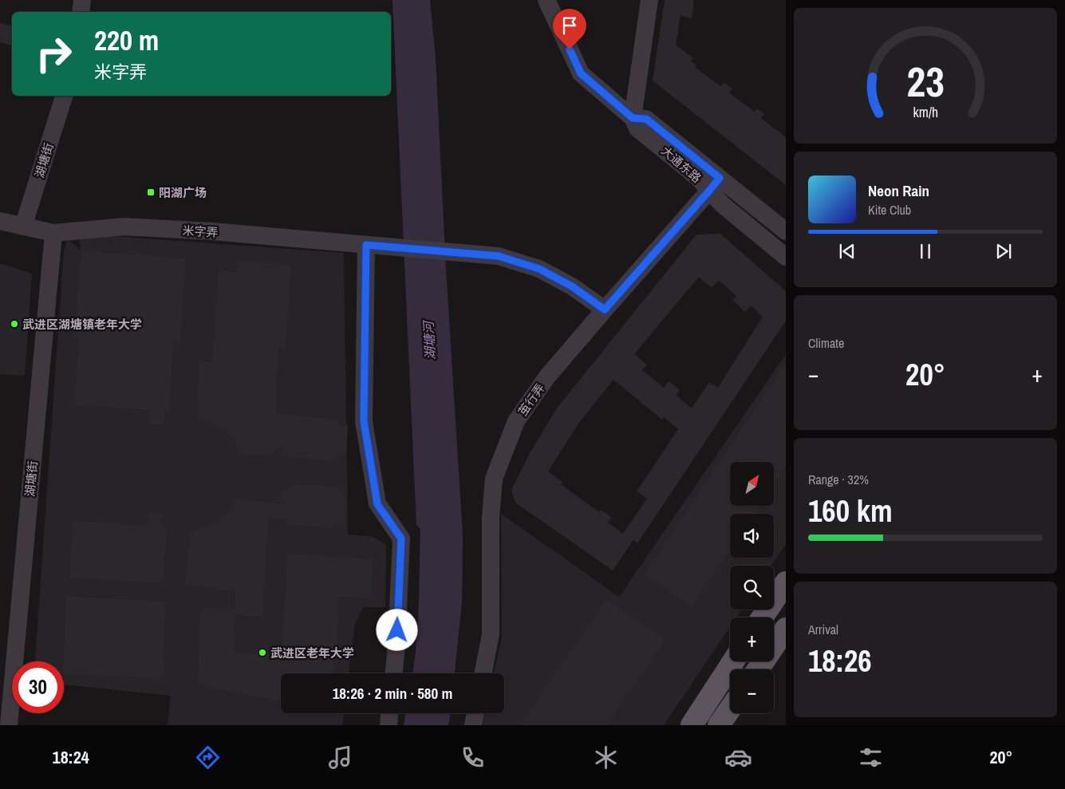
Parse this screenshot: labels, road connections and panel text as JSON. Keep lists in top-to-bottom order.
{
  "streets": {
    "street": [
      "湖塘街",
      "大通东路",
      "米字弄",
      "茧行弄"
    ]
  },
  "crossings": [
    ["湖塘街", "米字弄"],
    ["大通东路", "茧行弄"],
    ["米字弄", "茧行弄"]
  ],
  "water": ["湖塘河"],
  "places": {
    "transit": ["阳湖广场"],
    "other": ["武进区湖塘镇老年大学", "武进区老年大学"]
  },
  "north": "top right",
  "page": {
    "turn": ["220 m", "米字弄"],
    "song": ["Neon Rain", "Kite Club"],
    "tile": [
      "Climate",
      ["Range · 32%", "160 km"],
      ["Arrival", "18:26"]
    ],
    "heat": ["−", "20°", "+"],
    "map_buttons": ["+", "−"],
    "limit": "30",
    "trip": "18:26 · 2 min · 580 m",
    "tabs": ["18:24", "20°"],
    "gauge": ["23", "km/h"]
  }
}
